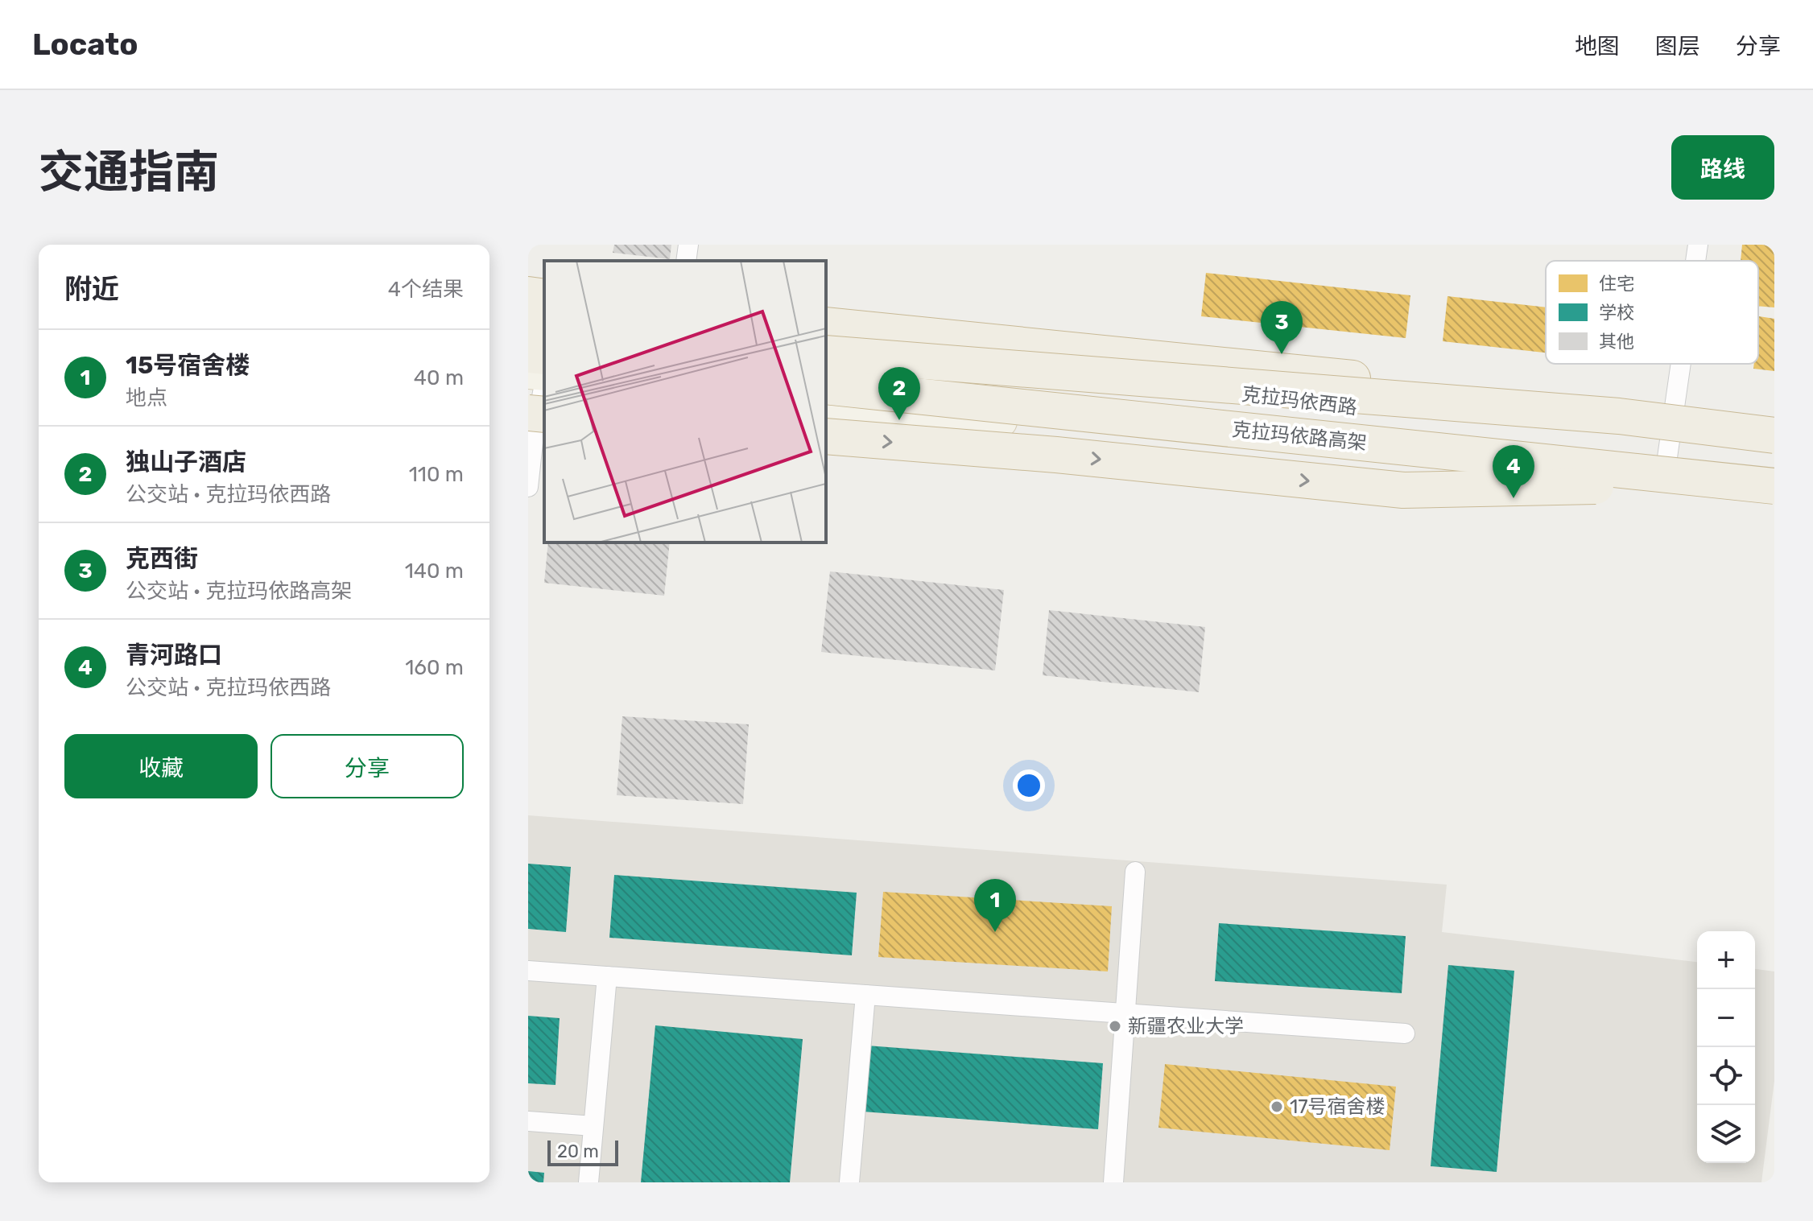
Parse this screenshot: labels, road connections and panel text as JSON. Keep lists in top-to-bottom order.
{
  "streets": {
    "highway": ["克拉玛依路高架"],
    "main road": ["克拉玛依西路"]
  },
  "places": ["新疆农业大学", "17号宿舍楼"],
  "legend": ["住宅", "学校", "其他"],
  "scale_bar": "20 m",
  "page": {
    "header": "Locato",
    "nav": ["地图", "图层", "分享"],
    "title": "交通指南",
    "buttons": [
      "路线",
      ["收藏", "分享"]
    ],
    "heading": ["附近", "4个结果"],
    "pins": [
      "3",
      "2",
      "4",
      "1"
    ],
    "list": [
      {
        "mark": "1",
        "name": "15号宿舍楼",
        "note": "地点",
        "value": "40 m"
      },
      {
        "mark": "2",
        "name": "独山子酒店",
        "note": "公交站 · 克拉玛依西路",
        "value": "110 m"
      },
      {
        "mark": "3",
        "name": "克西街",
        "note": "公交站 · 克拉玛依路高架",
        "value": "140 m"
      },
      {
        "mark": "4",
        "name": "青河路口",
        "note": "公交站 · 克拉玛依西路",
        "value": "160 m"
      }
    ],
    "map_buttons": ["+", "−"],
    "scale": "20 m"
  }
}
